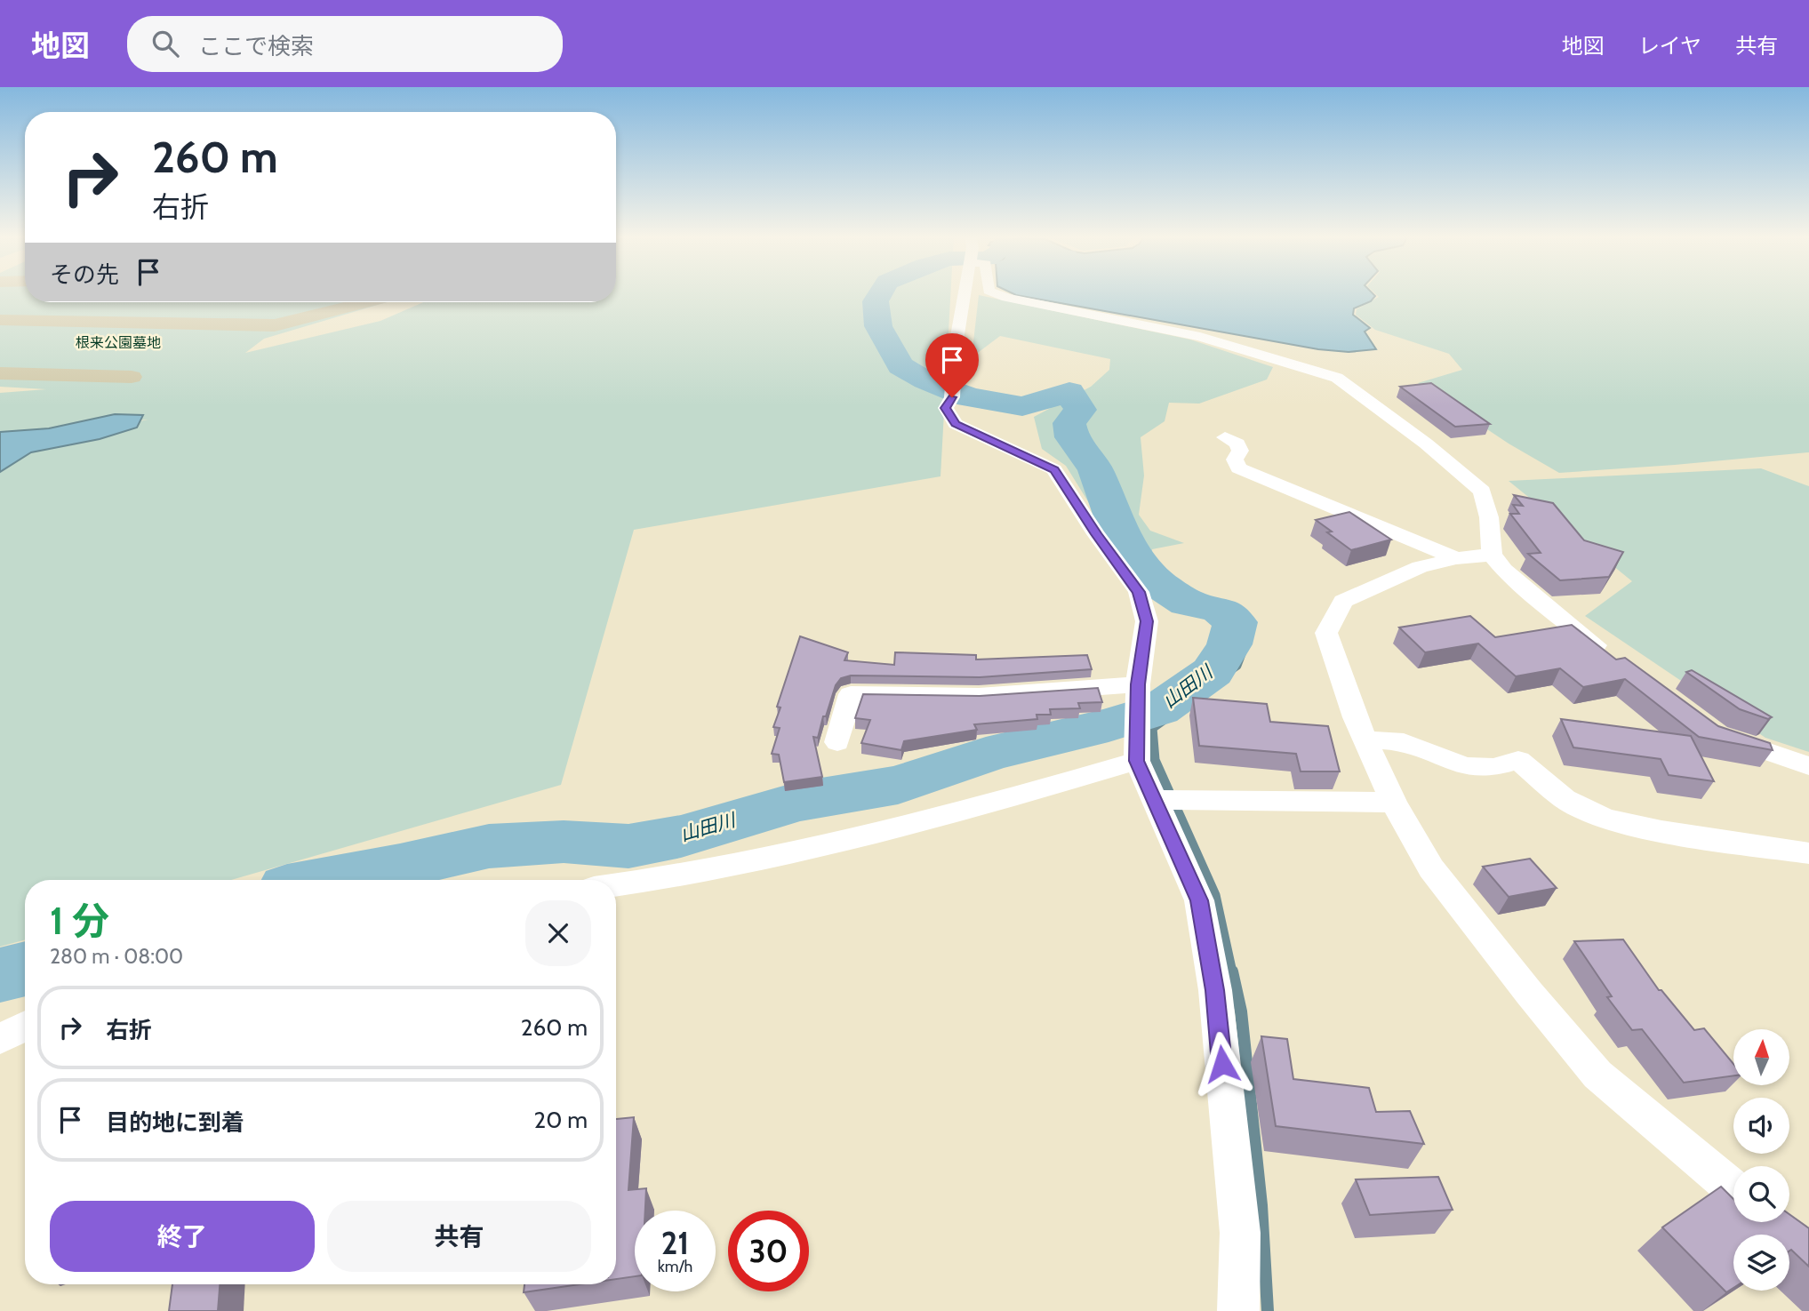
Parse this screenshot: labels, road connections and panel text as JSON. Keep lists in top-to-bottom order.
{
  "water": ["山田川"],
  "parks": ["根来公園墓地"],
  "north": "top",
  "page": {
    "header": "地図",
    "search": "ここで検索",
    "nav": ["地図", "レイヤ", "共有"],
    "turn": ["260 m", "右折"],
    "then": "その先",
    "heading": ["1 分", "280 m · 08:00"],
    "list": [
      {
        "name": "右折",
        "value": "260 m"
      },
      {
        "name": "目的地に到着",
        "value": "20 m"
      }
    ],
    "buttons": ["終了", "共有"],
    "speed": "21 km/h",
    "limit": "30"
  }
}
